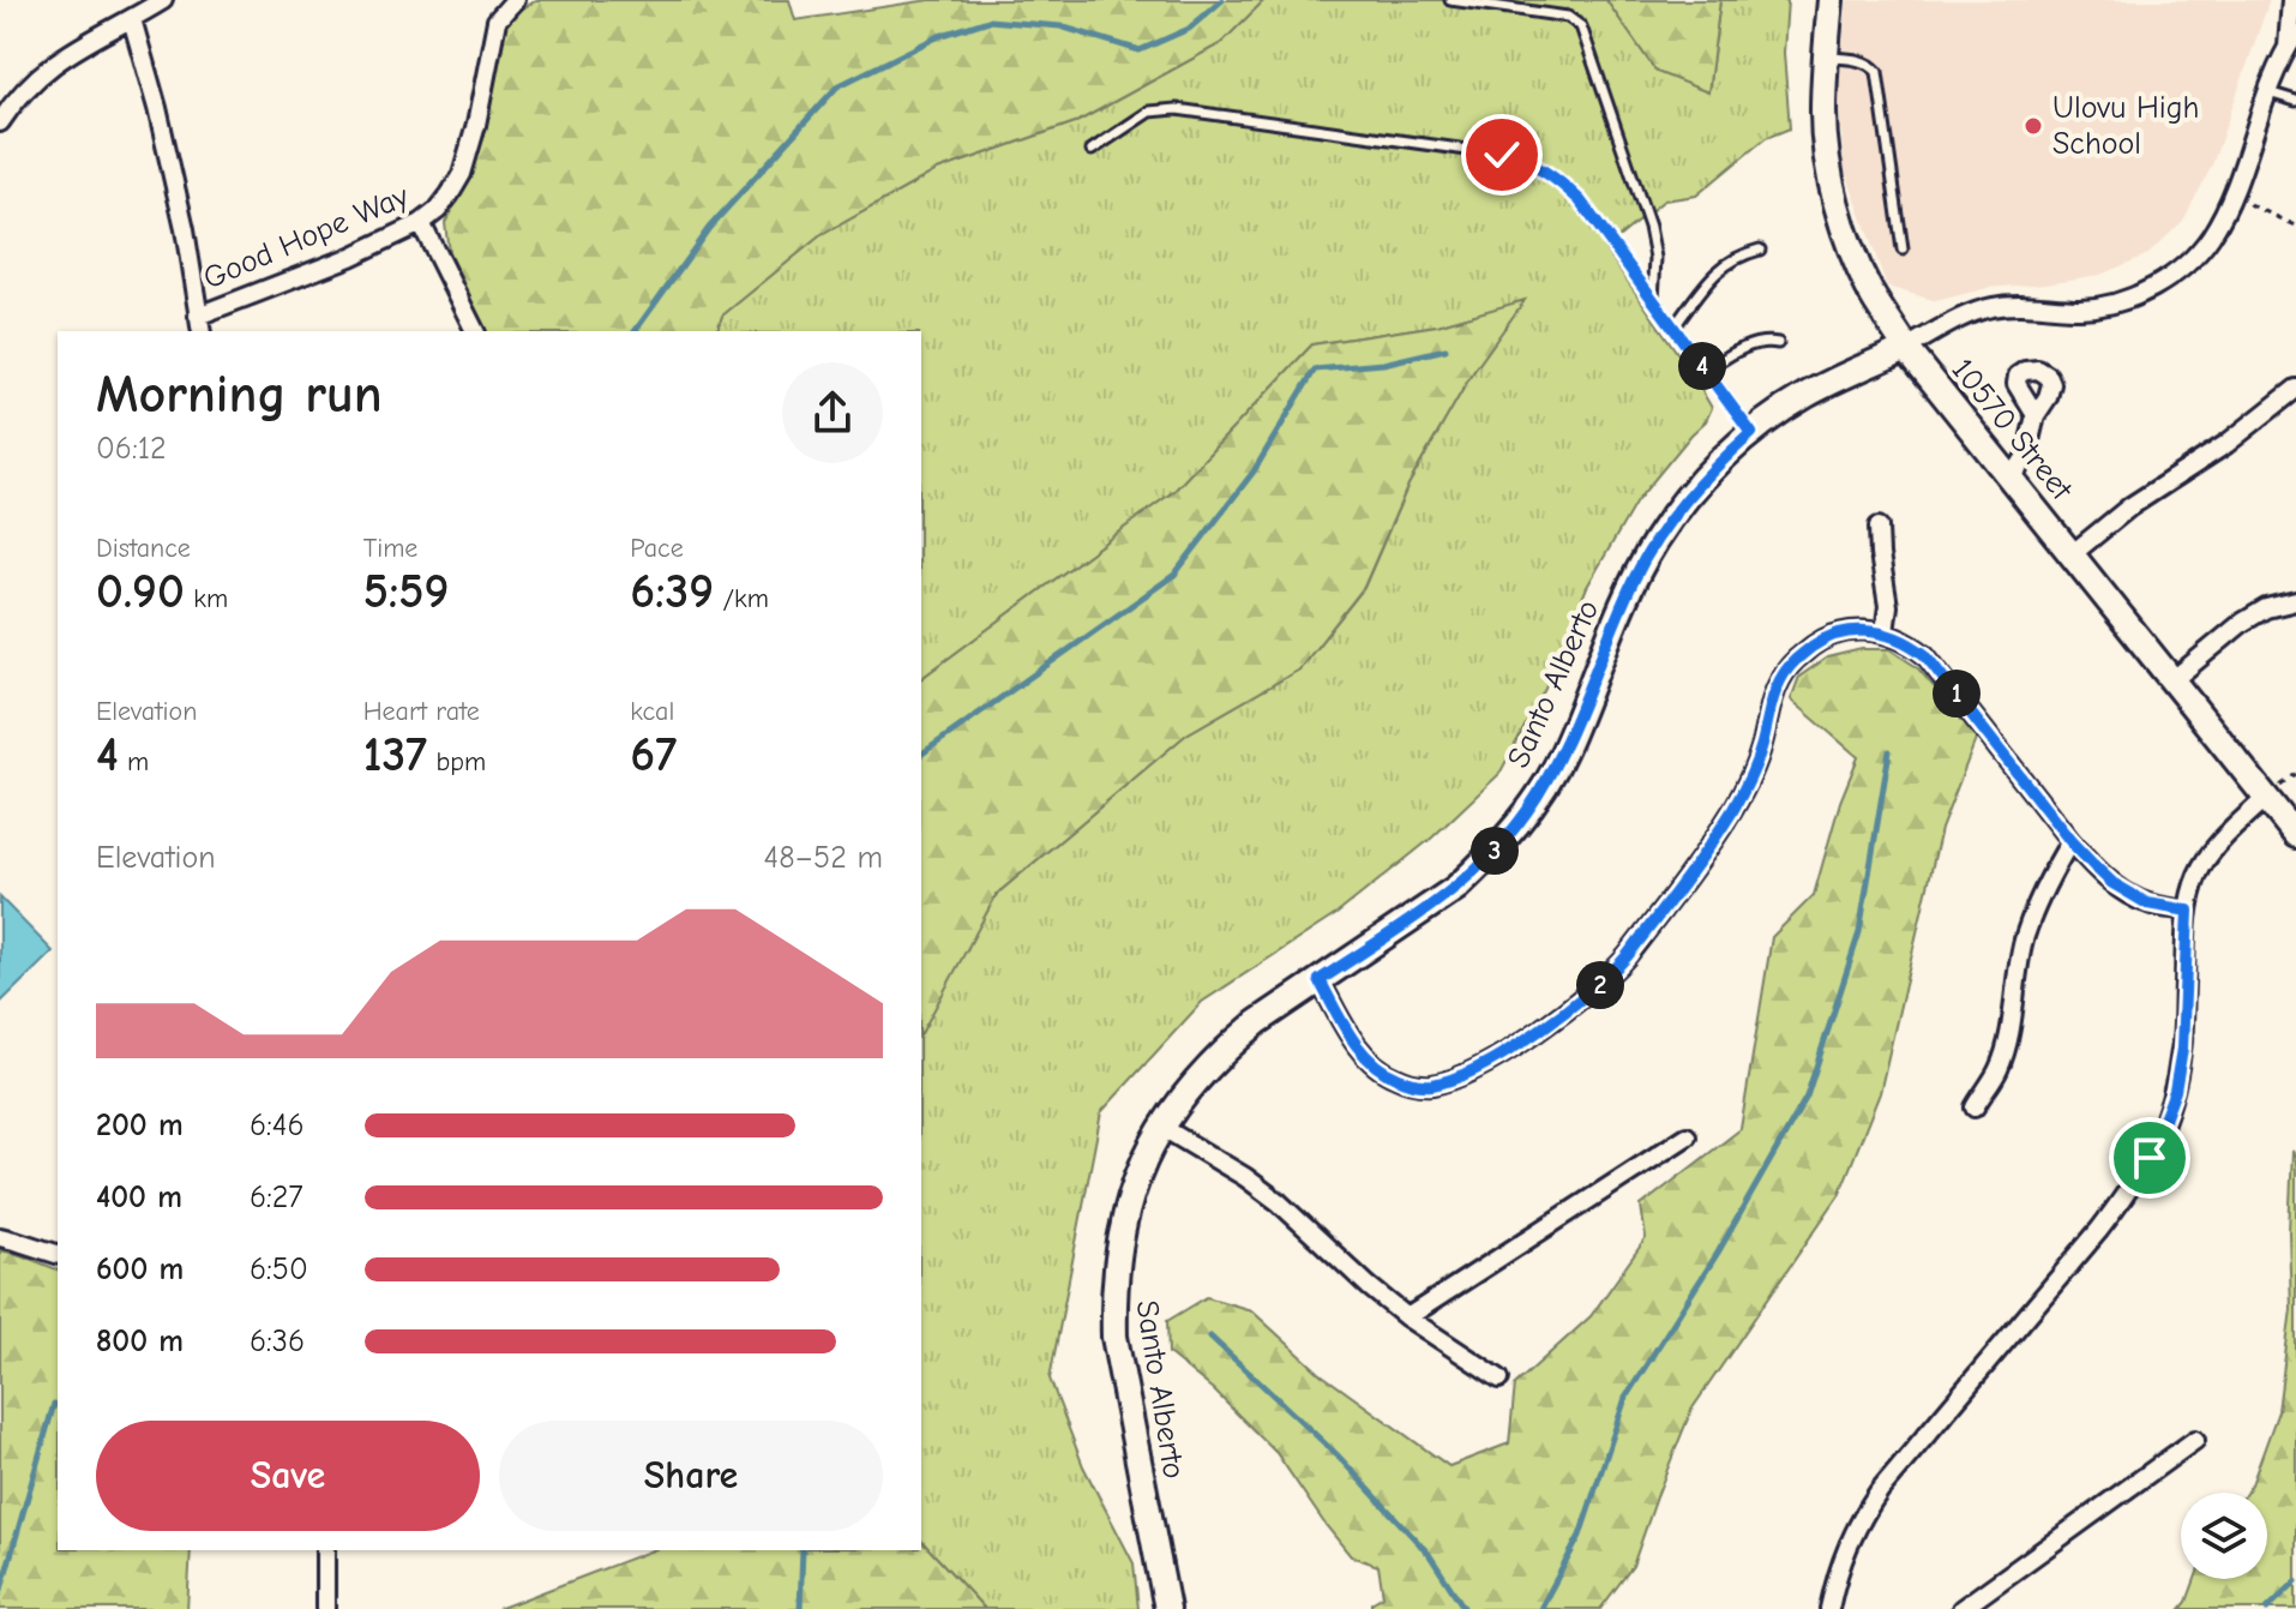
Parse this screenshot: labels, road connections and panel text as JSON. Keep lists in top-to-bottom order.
{
  "streets": {
    "street": ["Good Hope Way", "10570 Street", "Santo Alberto"]
  },
  "crossings": [
    ["10570 Street", "Santo Alberto"]
  ],
  "places": ["Ulovu High School"],
  "page": {
    "heading": ["Morning run", "06:12"],
    "pins": [
      "4",
      "1",
      "3",
      "2"
    ],
    "stats": [
      ["Distance", "0.90 km"],
      ["Time", "5:59"],
      ["Pace", "6:39 /km"],
      ["Elevation", "4 m"],
      ["Heart rate", "137 bpm"],
      ["kcal", "67"]
    ],
    "chart": ["Elevation", "48–52 m"],
    "list": [
      {
        "name": "200 m",
        "note": "6:46"
      },
      {
        "name": "400 m",
        "note": "6:27"
      },
      {
        "name": "600 m",
        "note": "6:50"
      },
      {
        "name": "800 m",
        "note": "6:36"
      }
    ],
    "buttons": ["Save", "Share"]
  }
}
